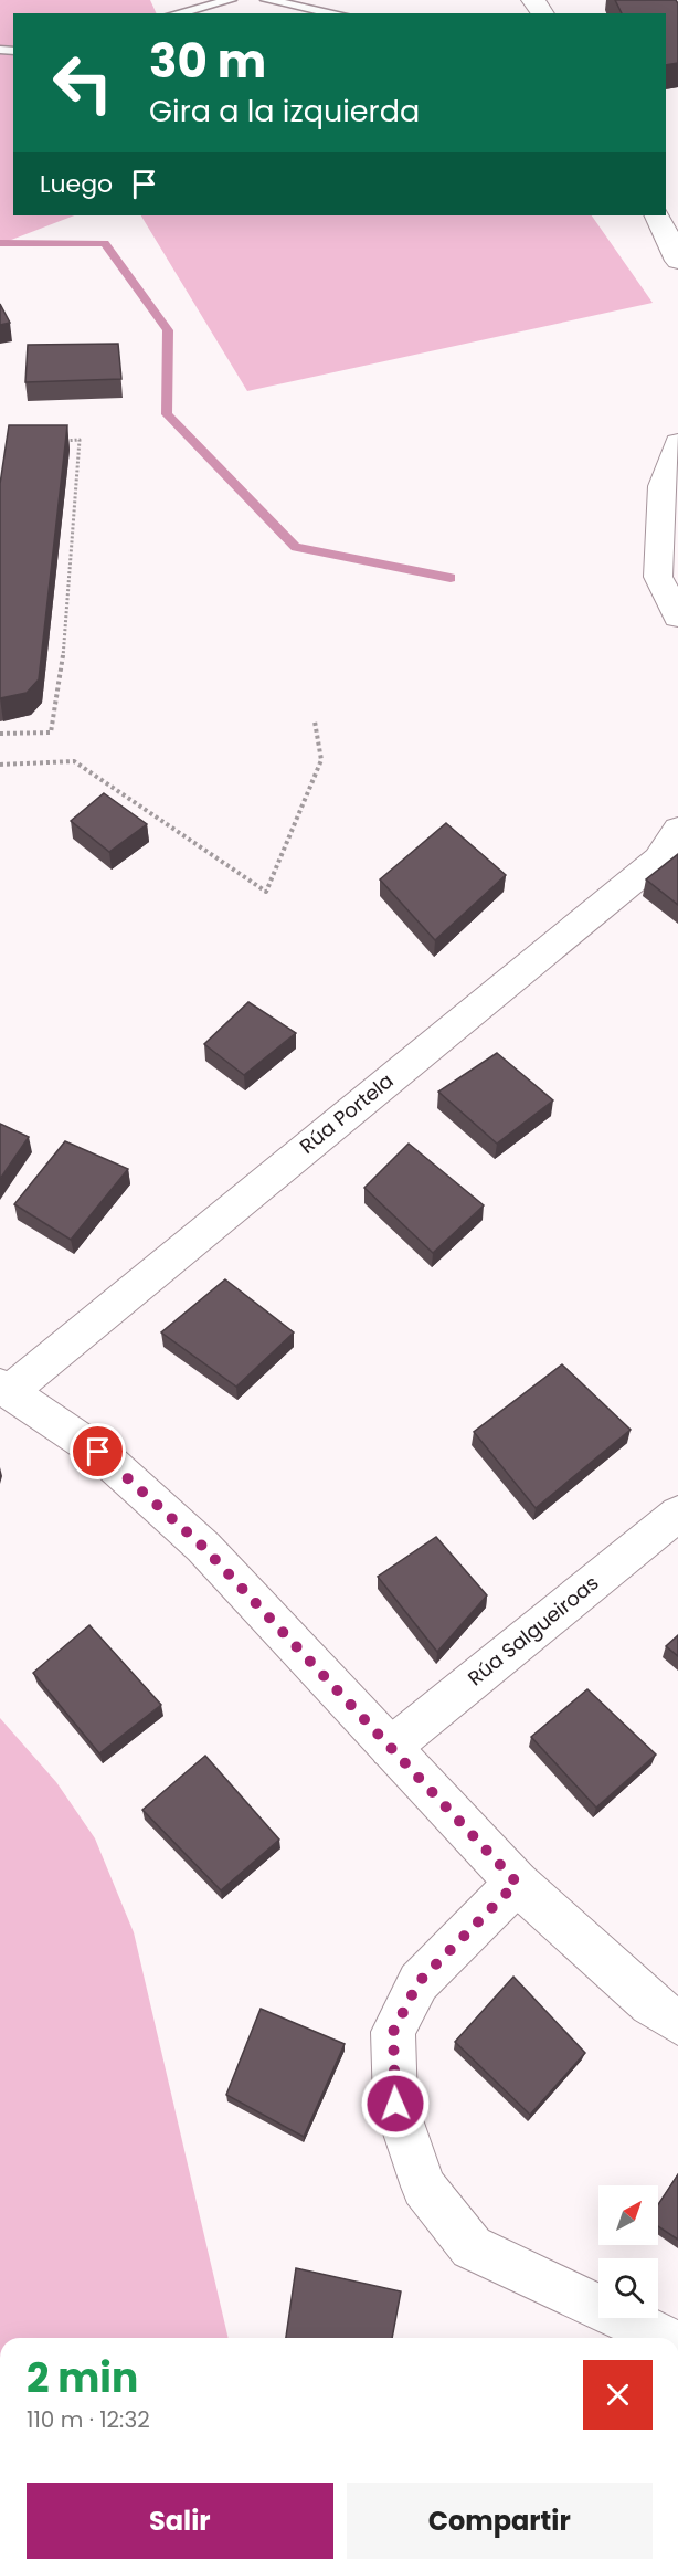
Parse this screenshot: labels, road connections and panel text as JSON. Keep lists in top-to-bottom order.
{
  "streets": {
    "street": ["Rúa Portela", "Rúa Salgueiroas"]
  },
  "north": "top right",
  "page": {
    "turn": ["30 m", "Gira a la izquierda"],
    "then": "Luego",
    "heading": ["2 min", "110 m · 12:32"],
    "buttons": ["Salir", "Compartir"]
  }
}
